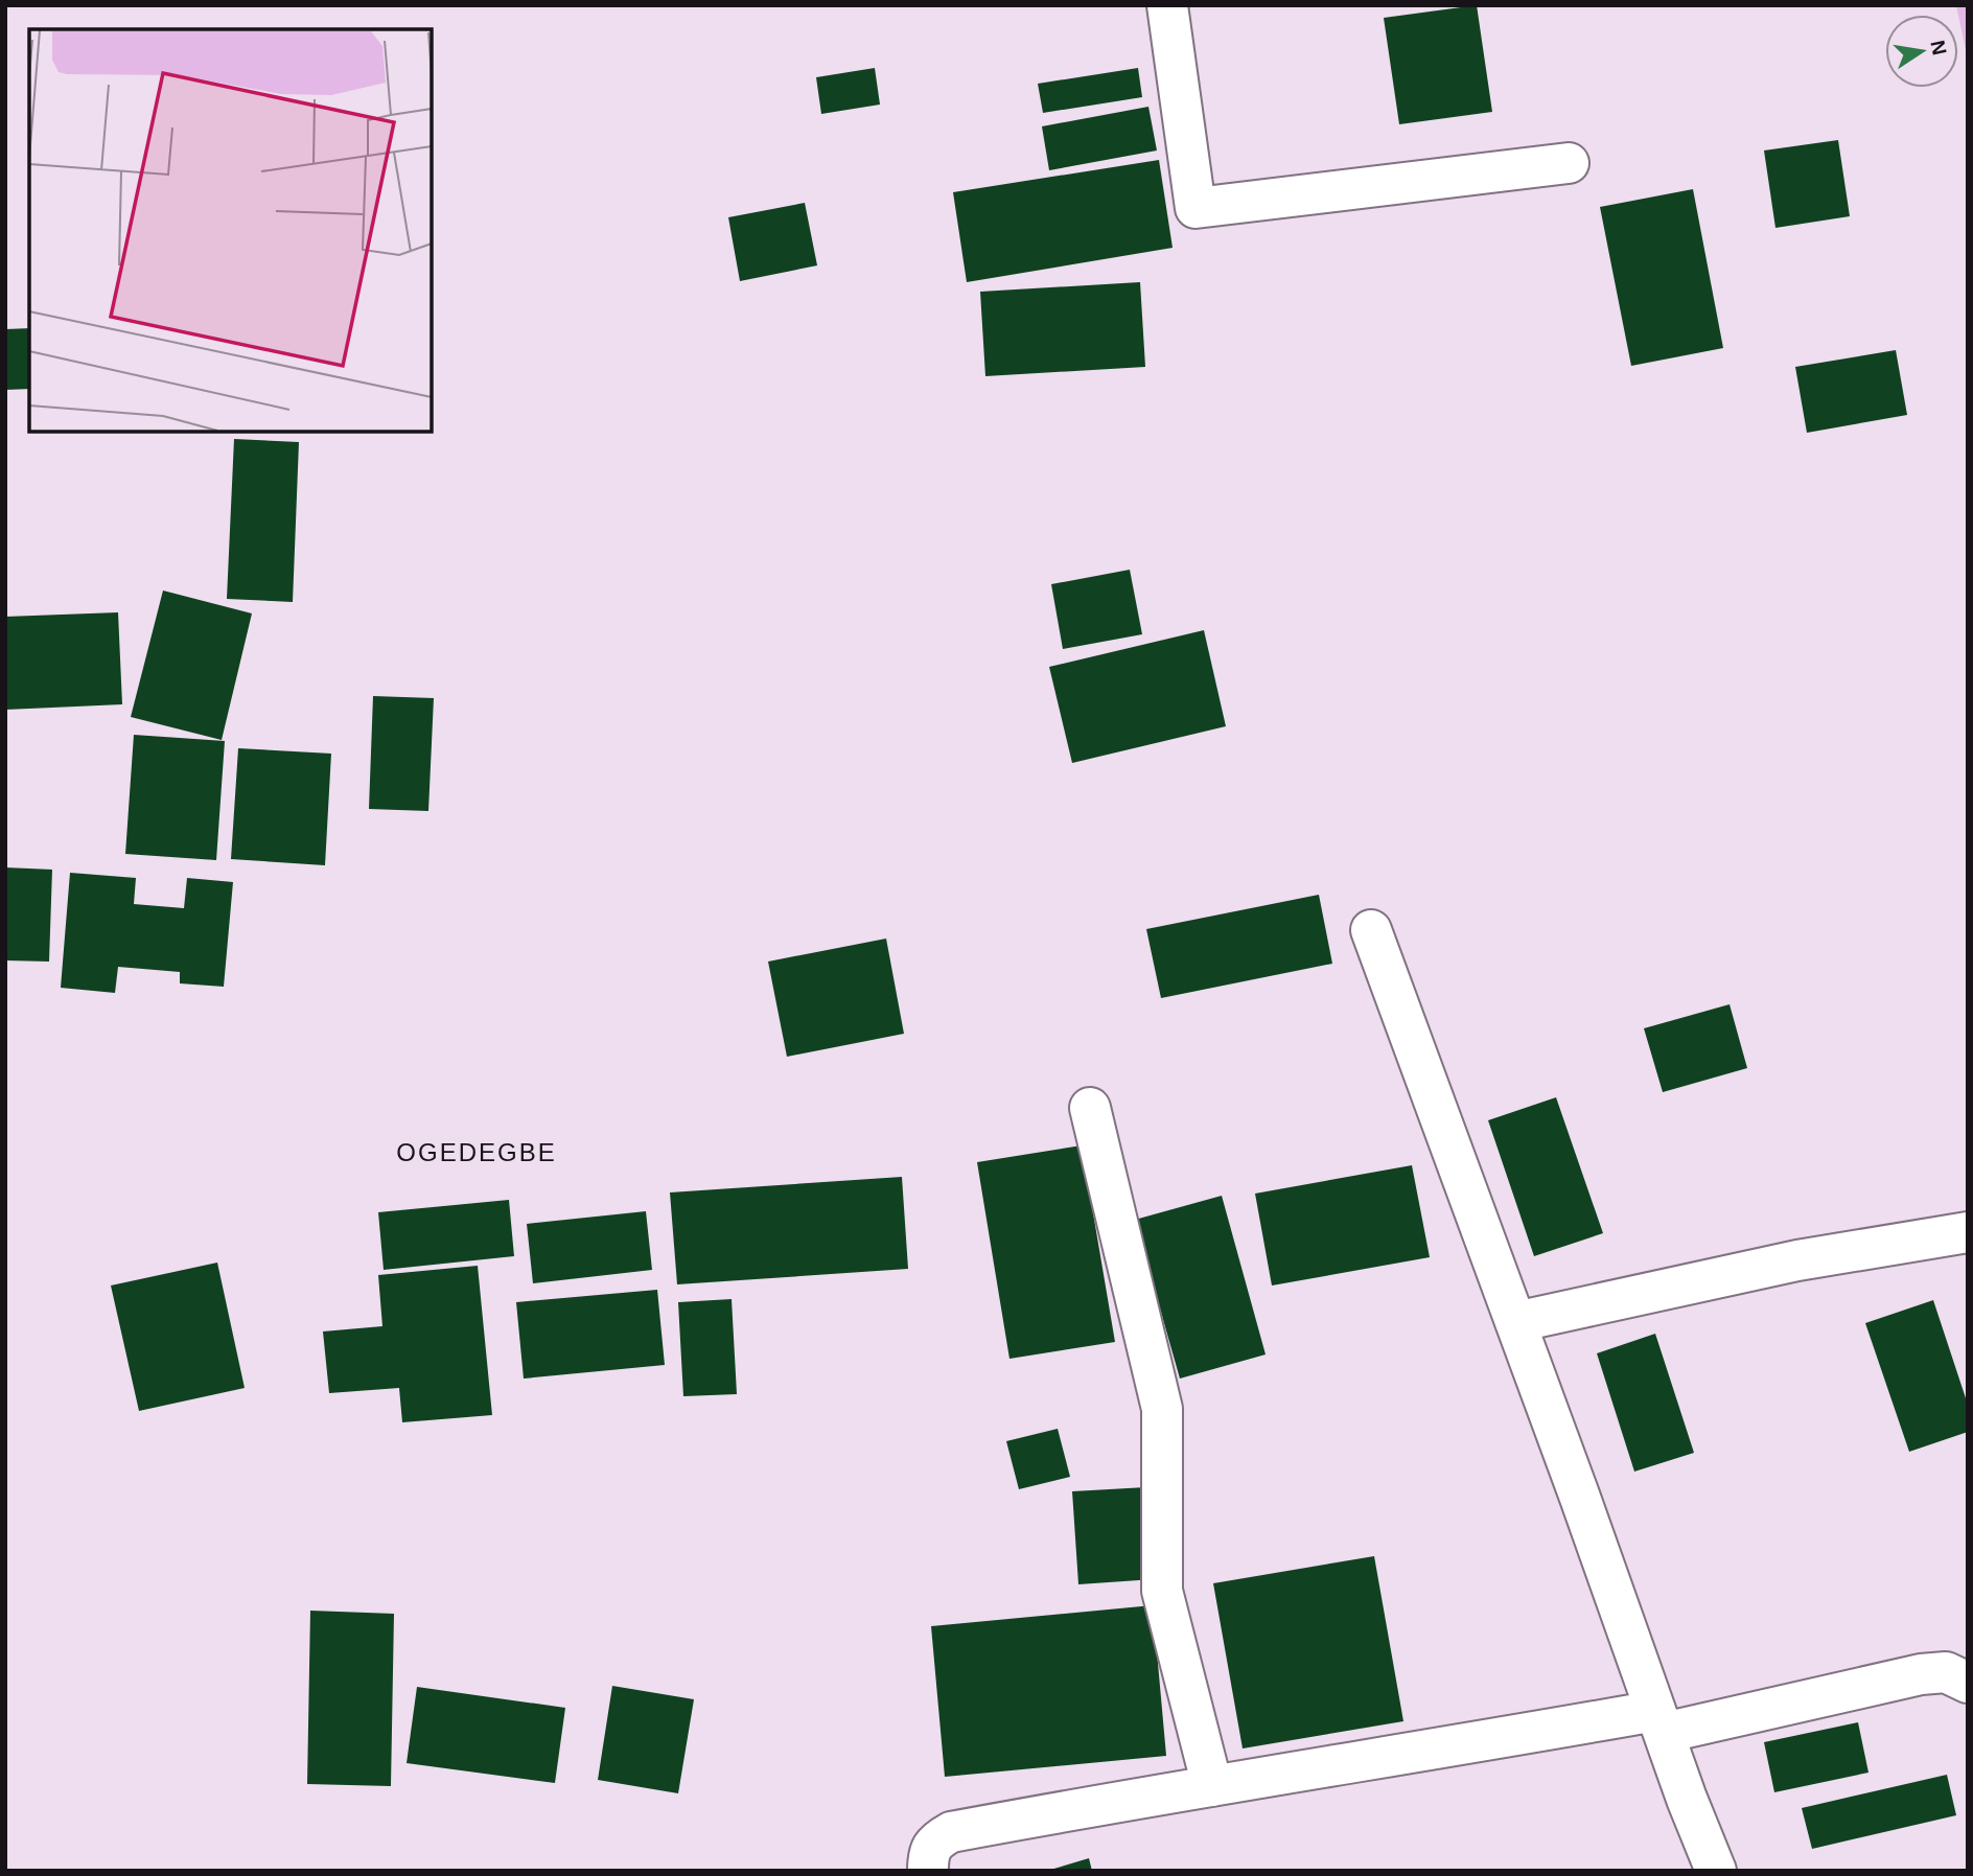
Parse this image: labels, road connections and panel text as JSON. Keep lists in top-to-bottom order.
{
  "districts": ["OGEDEGBE"],
  "north": "right"
}
